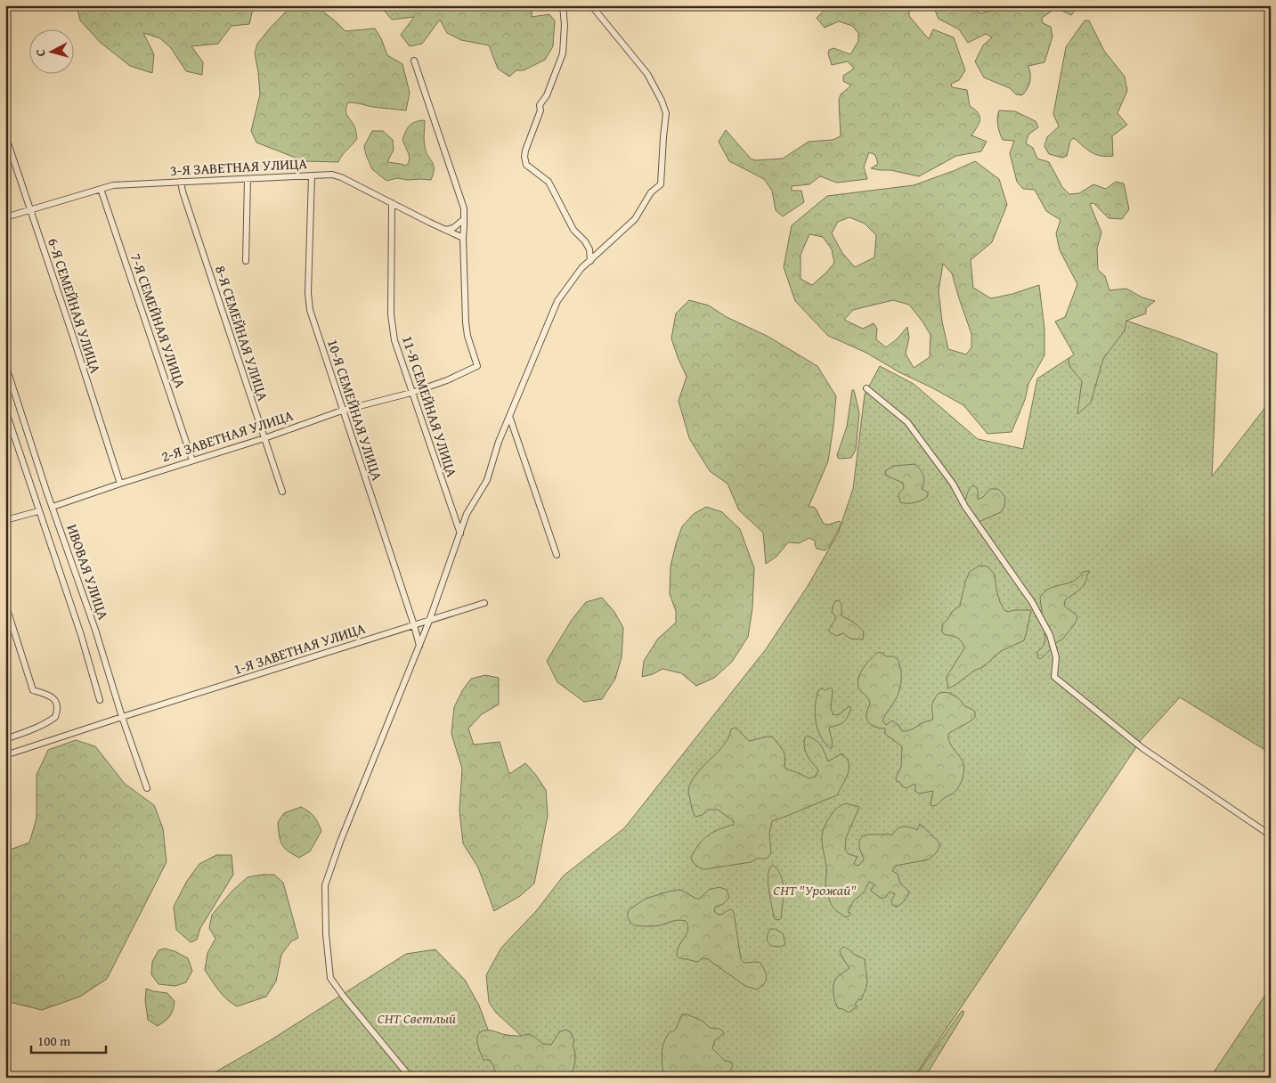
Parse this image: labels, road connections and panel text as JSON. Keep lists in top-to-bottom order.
{
  "streets": {
    "street": [
      "3-Я ЗАВЕТНАЯ УЛИЦА",
      "6-Я СЕМЕЙНАЯ УЛИЦА",
      "7-Я СЕМЕЙНАЯ УЛИЦА",
      "8-Я СЕМЕЙНАЯ УЛИЦА",
      "11-Я СЕМЕЙНАЯ УЛИЦА",
      "10-Я СЕМЕЙНАЯ УЛИЦА",
      "2-Я ЗАВЕТНАЯ УЛИЦА",
      "ИВОВАЯ УЛИЦА",
      "1-Я ЗАВЕТНАЯ УЛИЦА"
    ]
  },
  "crossings": [
    ["3-Я ЗАВЕТНАЯ УЛИЦА", "6-Я СЕМЕЙНАЯ УЛИЦА"],
    ["3-Я ЗАВЕТНАЯ УЛИЦА", "7-Я СЕМЕЙНАЯ УЛИЦА"],
    ["3-Я ЗАВЕТНАЯ УЛИЦА", "8-Я СЕМЕЙНАЯ УЛИЦА"],
    ["3-Я ЗАВЕТНАЯ УЛИЦА", "11-Я СЕМЕЙНАЯ УЛИЦА"],
    ["3-Я ЗАВЕТНАЯ УЛИЦА", "10-Я СЕМЕЙНАЯ УЛИЦА"],
    ["3-Я ЗАВЕТНАЯ УЛИЦА", "2-Я ЗАВЕТНАЯ УЛИЦА"],
    ["6-Я СЕМЕЙНАЯ УЛИЦА", "2-Я ЗАВЕТНАЯ УЛИЦА"],
    ["7-Я СЕМЕЙНАЯ УЛИЦА", "2-Я ЗАВЕТНАЯ УЛИЦА"],
    ["8-Я СЕМЕЙНАЯ УЛИЦА", "2-Я ЗАВЕТНАЯ УЛИЦА"],
    ["11-Я СЕМЕЙНАЯ УЛИЦА", "2-Я ЗАВЕТНАЯ УЛИЦА"],
    ["10-Я СЕМЕЙНАЯ УЛИЦА", "2-Я ЗАВЕТНАЯ УЛИЦА"],
    ["10-Я СЕМЕЙНАЯ УЛИЦА", "1-Я ЗАВЕТНАЯ УЛИЦА"],
    ["2-Я ЗАВЕТНАЯ УЛИЦА", "ИВОВАЯ УЛИЦА"],
    ["ИВОВАЯ УЛИЦА", "1-Я ЗАВЕТНАЯ УЛИЦА"]
  ],
  "parks": ["СНТ \"Урожай\"", "СНТ Светлый"],
  "scale_bar": "100 m",
  "north": "left"
}
